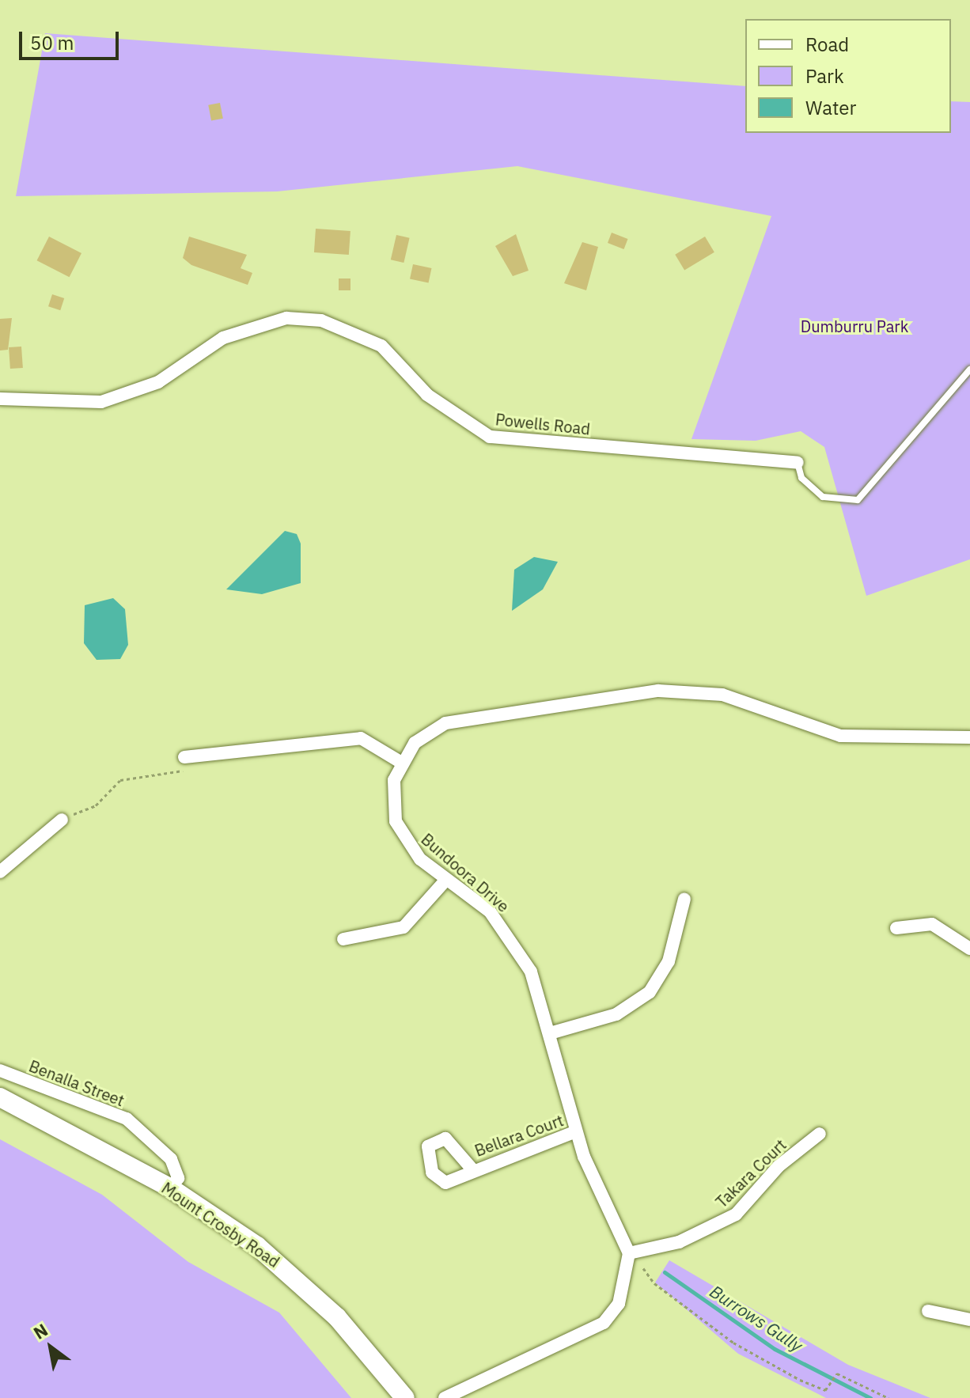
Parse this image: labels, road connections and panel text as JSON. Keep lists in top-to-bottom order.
{
  "streets": {
    "main road": ["Mount Crosby Road"],
    "street": [
      "Powells Road",
      "Bundoora Drive",
      "Benalla Street",
      "Bellara Court",
      "Takara Court"
    ]
  },
  "crossings": [
    ["Bundoora Drive", "Bellara Court"],
    ["Bundoora Drive", "Takara Court"],
    ["Benalla Street", "Mount Crosby Road"]
  ],
  "water": ["Burrows Gully"],
  "parks": ["Dumburru Park"],
  "legend": ["Road", "Park", "Water"],
  "scale_bar": "50 m",
  "north": "top left"
}
